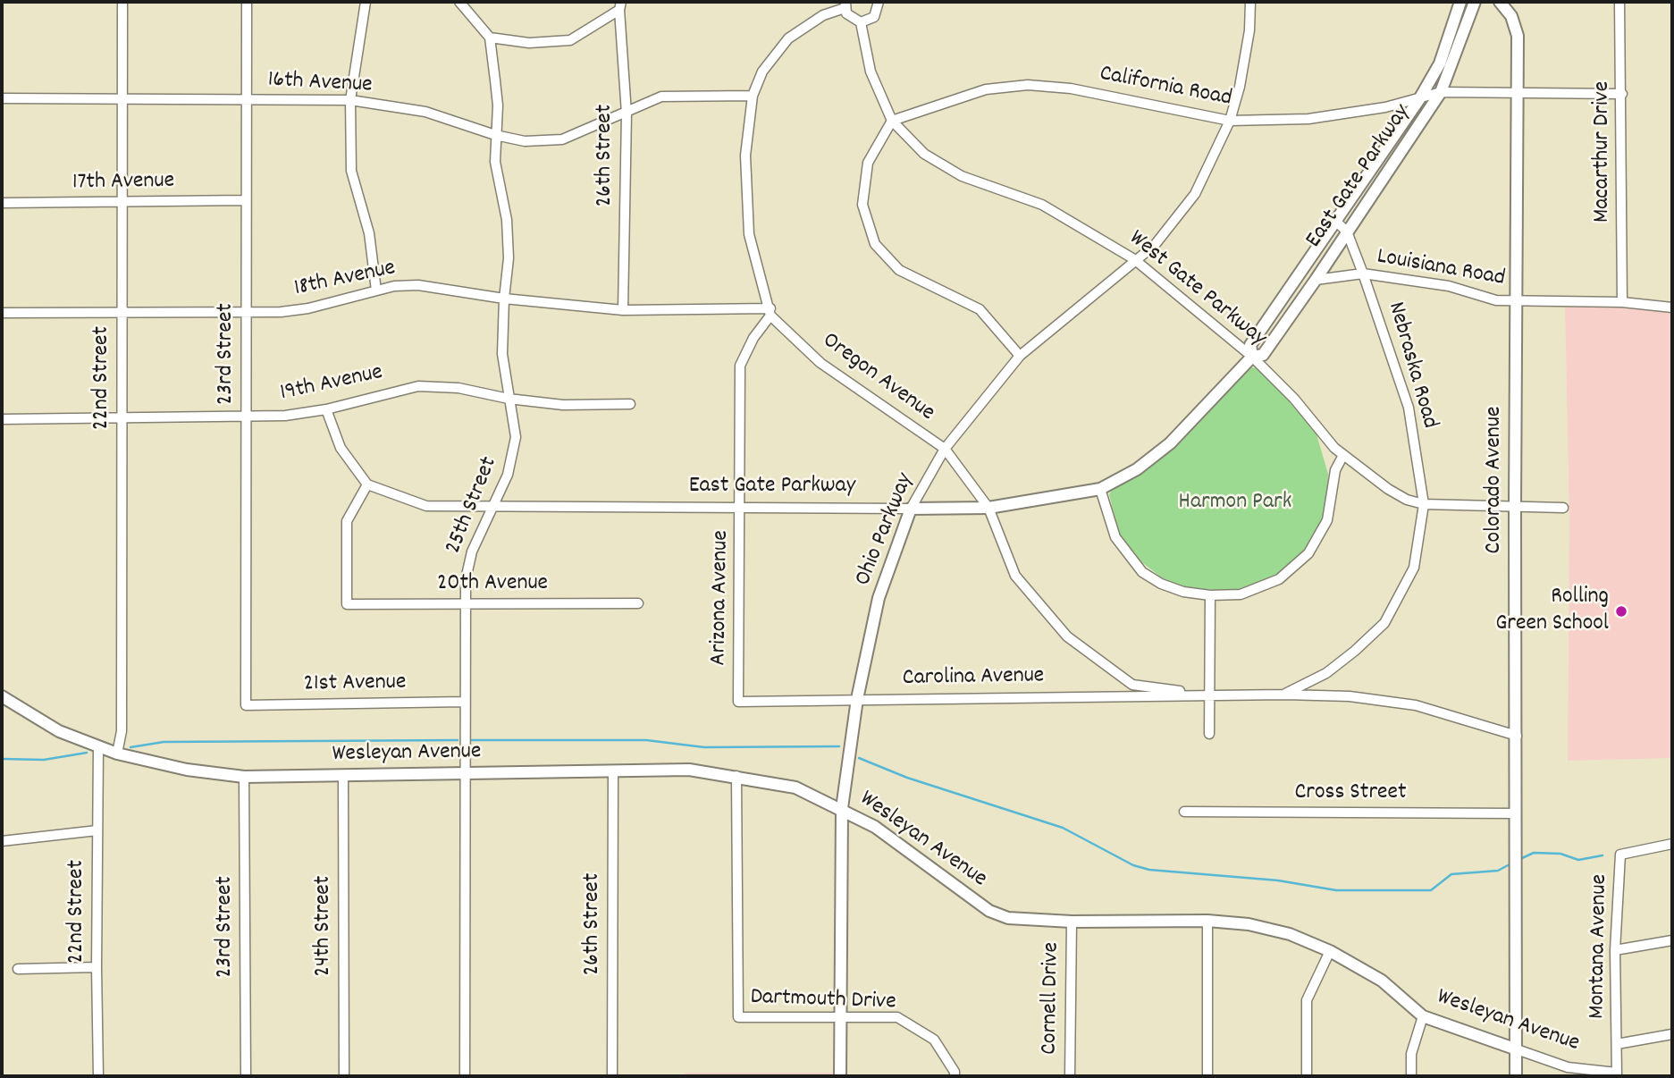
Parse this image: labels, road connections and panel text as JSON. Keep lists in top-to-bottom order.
{
  "streets": {
    "street": [
      "16th Avenue",
      "California Road",
      "Macarthur Drive",
      "26th Street",
      "East Gate Parkway",
      "17th Avenue",
      "Louisiana Road",
      "18th Avenue",
      "West Gate Parkway",
      "23rd Street",
      "Nebraska Road",
      "22nd Street",
      "Oregon Avenue",
      "19th Avenue",
      "Colorado Avenue",
      "25th Street",
      "Ohio Parkway",
      "20th Avenue",
      "Arizona Avenue",
      "Carolina Avenue",
      "21st Avenue",
      "Wesleyan Avenue",
      "Cross Street",
      "24th Street",
      "Montana Avenue",
      "Cornell Drive",
      "Dartmouth Drive"
    ]
  },
  "crossings": [
    ["16th Avenue", "26th Street"],
    ["16th Avenue", "23rd Street"],
    ["16th Avenue", "22nd Street"],
    ["16th Avenue", "25th Street"],
    ["California Road", "Macarthur Drive"],
    ["California Road", "East Gate Parkway"],
    ["California Road", "West Gate Parkway"],
    ["California Road", "Colorado Avenue"],
    ["California Road", "Ohio Parkway"],
    ["Macarthur Drive", "Louisiana Road"],
    ["26th Street", "18th Avenue"],
    ["26th Street", "Wesleyan Avenue"],
    ["East Gate Parkway", "Louisiana Road"],
    ["East Gate Parkway", "West Gate Parkway"],
    ["East Gate Parkway", "Nebraska Road"],
    ["East Gate Parkway", "Oregon Avenue"],
    ["East Gate Parkway", "25th Street"],
    ["East Gate Parkway", "Ohio Parkway"],
    ["East Gate Parkway", "20th Avenue"],
    ["East Gate Parkway", "Arizona Avenue"],
    ["17th Avenue", "23rd Street"],
    ["17th Avenue", "22nd Street"],
    ["Louisiana Road", "Nebraska Road"],
    ["Louisiana Road", "Colorado Avenue"],
    ["18th Avenue", "23rd Street"],
    ["18th Avenue", "22nd Street"],
    ["18th Avenue", "Oregon Avenue"],
    ["18th Avenue", "25th Street"],
    ["18th Avenue", "Arizona Avenue"],
    ["West Gate Parkway", "Nebraska Road"],
    ["West Gate Parkway", "Colorado Avenue"],
    ["West Gate Parkway", "Ohio Parkway"],
    ["23rd Street", "19th Avenue"],
    ["23rd Street", "21st Avenue"],
    ["23rd Street", "Wesleyan Avenue"],
    ["Nebraska Road", "Carolina Avenue"],
    ["22nd Street", "19th Avenue"],
    ["22nd Street", "Wesleyan Avenue"],
    ["Oregon Avenue", "Ohio Parkway"],
    ["Oregon Avenue", "Arizona Avenue"],
    ["Oregon Avenue", "Carolina Avenue"],
    ["19th Avenue", "25th Street"],
    ["Colorado Avenue", "Carolina Avenue"],
    ["Colorado Avenue", "Wesleyan Avenue"],
    ["Colorado Avenue", "Cross Street"],
    ["25th Street", "20th Avenue"],
    ["25th Street", "21st Avenue"],
    ["25th Street", "Wesleyan Avenue"],
    ["Ohio Parkway", "Carolina Avenue"],
    ["Ohio Parkway", "Wesleyan Avenue"],
    ["Ohio Parkway", "Dartmouth Drive"],
    ["Arizona Avenue", "Carolina Avenue"],
    ["Wesleyan Avenue", "24th Street"],
    ["Wesleyan Avenue", "Montana Avenue"],
    ["Wesleyan Avenue", "Cornell Drive"],
    ["Wesleyan Avenue", "Dartmouth Drive"]
  ],
  "parks": ["Harmon Park"],
  "places": ["Rolling Green School"]
}
